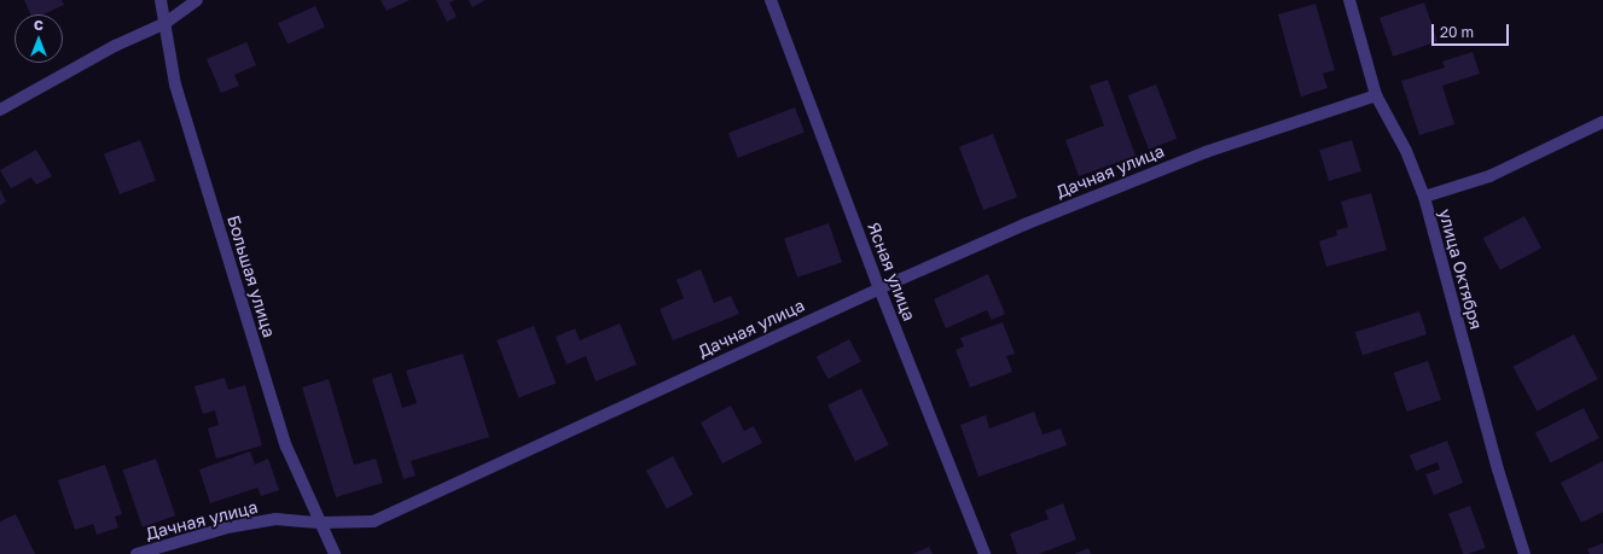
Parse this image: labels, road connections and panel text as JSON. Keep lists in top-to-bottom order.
{
  "streets": {
    "street": [
      "Дачная улица",
      "улица Октября",
      "Ясная улица",
      "Большая улица"
    ]
  },
  "crossings": [
    ["Дачная улица", "улица Октября"],
    ["Дачная улица", "Ясная улица"],
    ["Дачная улица", "Большая улица"]
  ],
  "scale_bar": "20 m",
  "north": "top"
}
